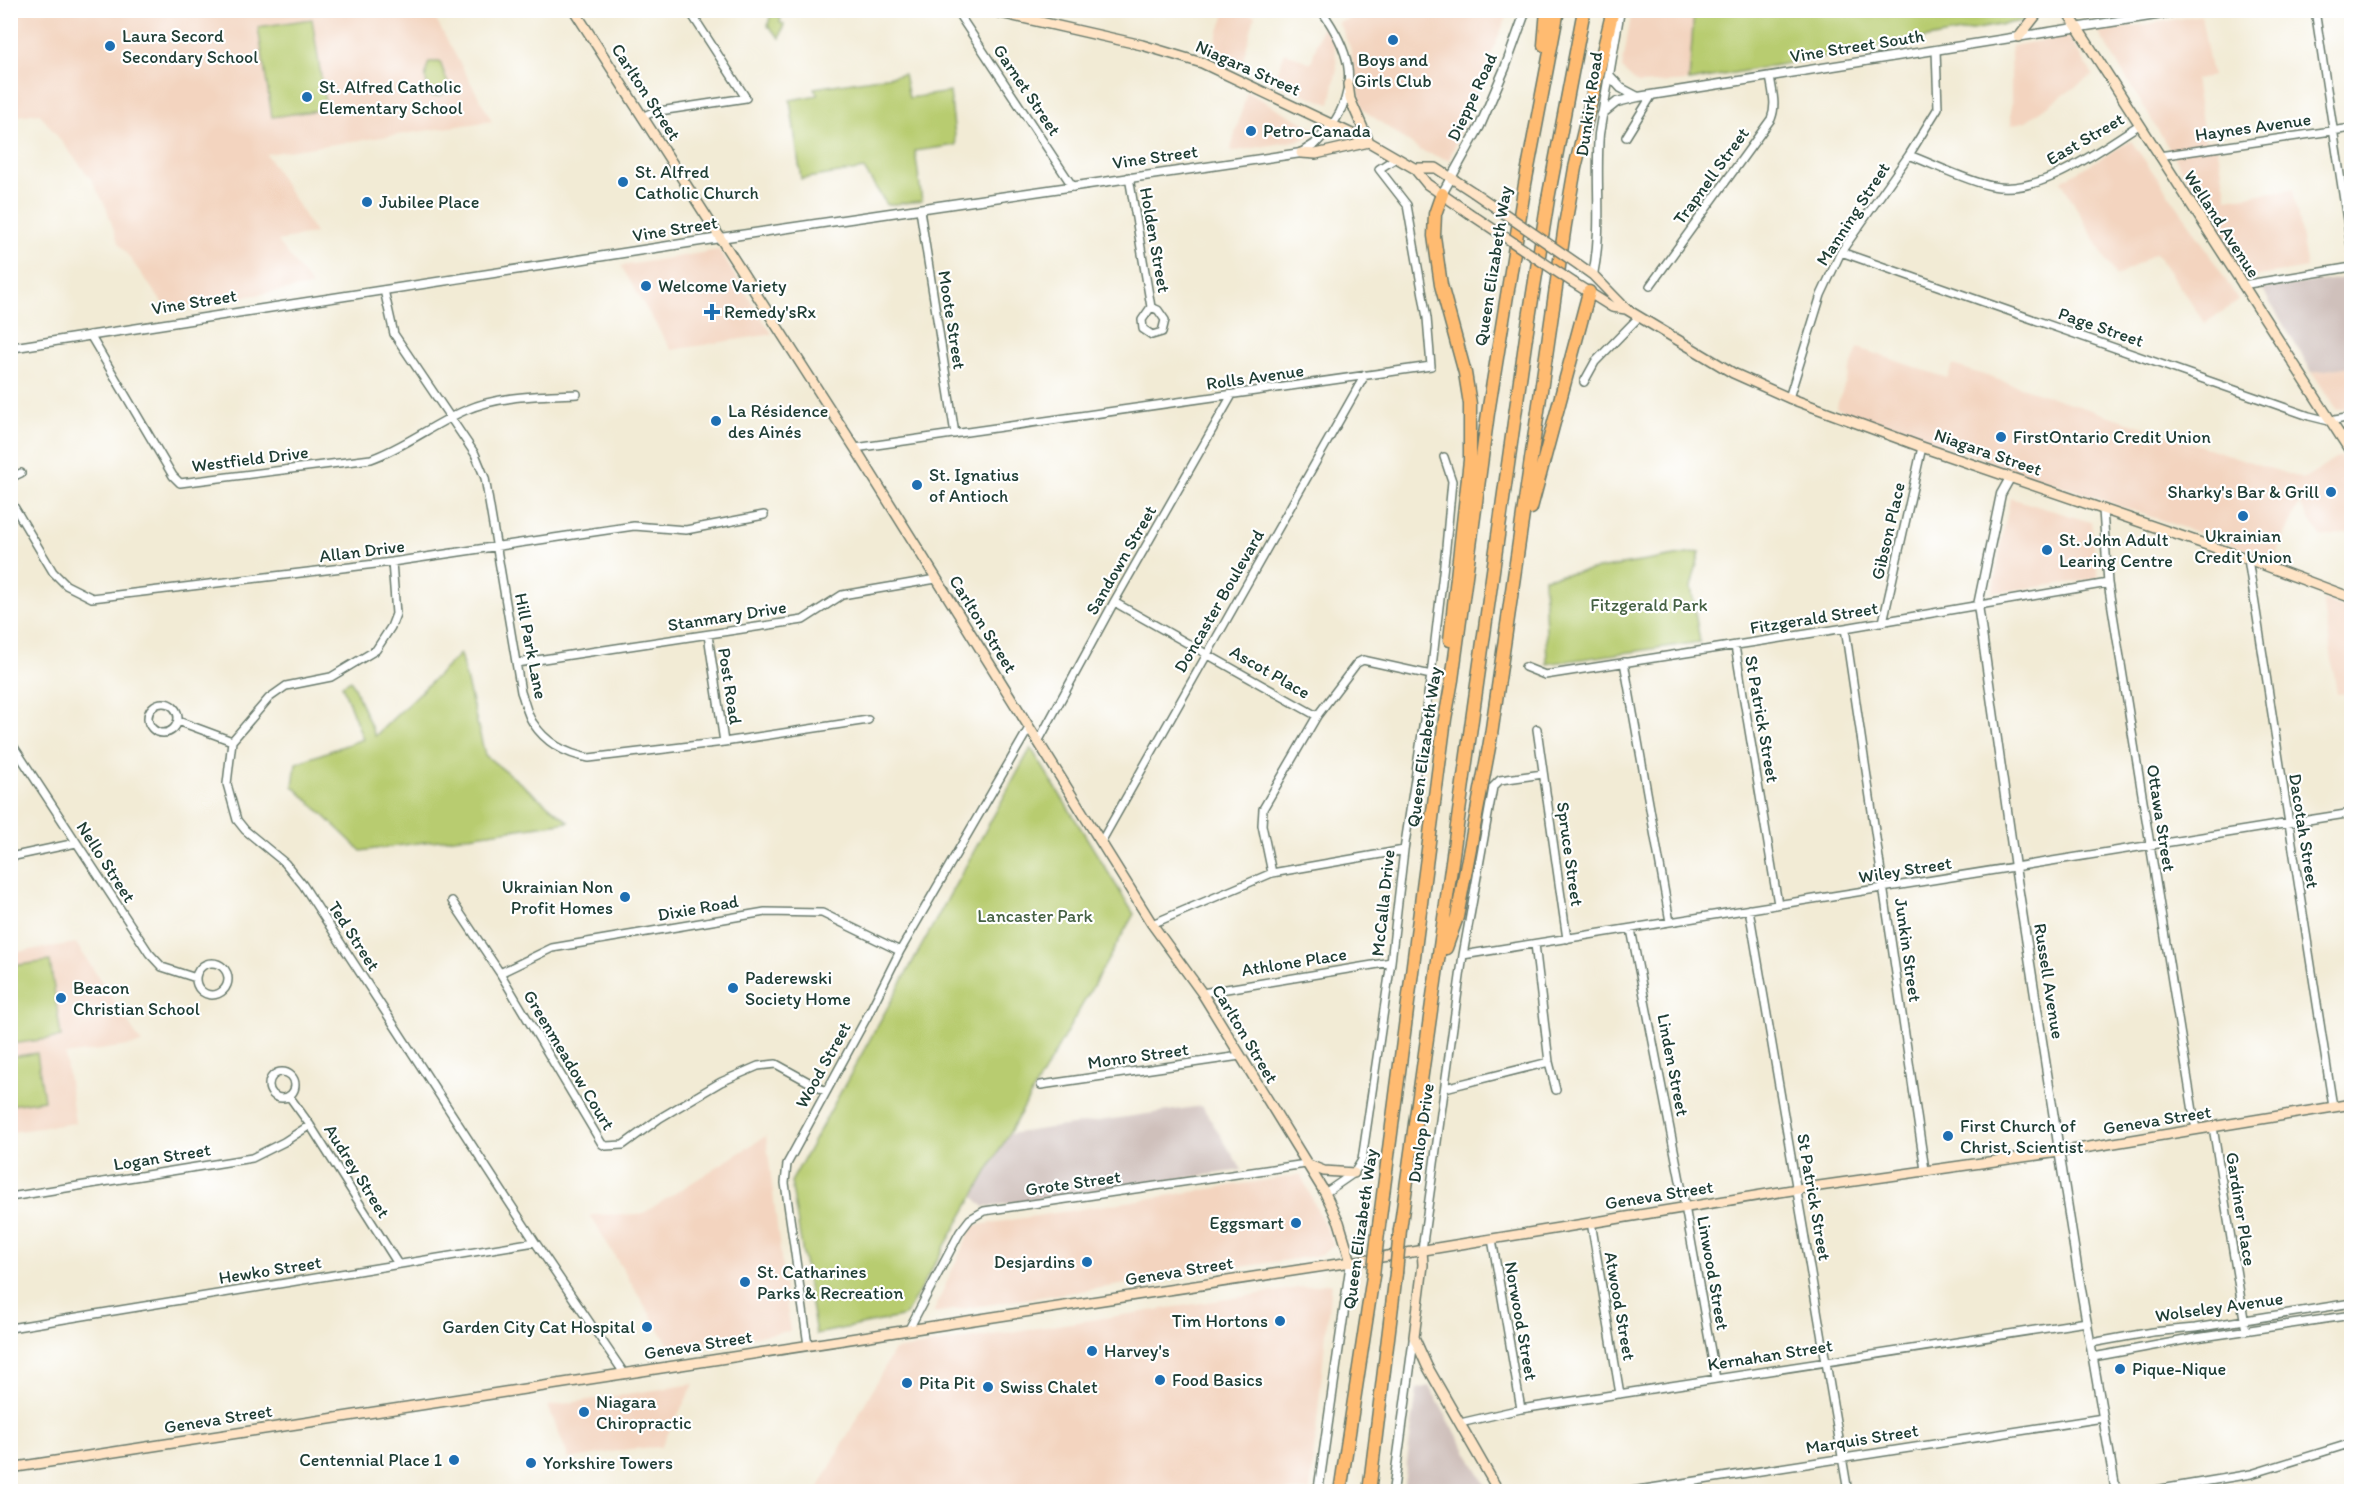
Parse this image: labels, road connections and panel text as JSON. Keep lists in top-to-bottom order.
{
  "streets": {
    "highway": ["Queen Elizabeth Way"],
    "main road": [
      "Niagara Street",
      "Carlton Street",
      "Welland Avenue",
      "Geneva Street",
      "Dunlop Drive"
    ],
    "street": [
      "Vine Street South",
      "Garnet Street",
      "Dieppe Road",
      "Dunkirk Road",
      "Haynes Avenue",
      "East Street",
      "Vine Street",
      "Trapnell Street",
      "Manning Street",
      "Holden Street",
      "Moote Street",
      "Page Street",
      "Rolls Avenue",
      "Westfield Drive",
      "Gibson Place",
      "Allan Drive",
      "Sandown Street",
      "Doncaster Boulevard",
      "Stanmary Drive",
      "Fitzgerald Street",
      "Hill Park Lane",
      "Ascot Place",
      "Post Road",
      "St Patrick Street",
      "Ottawa Street",
      "Dacotah Street",
      "Spruce Street",
      "Nello Street",
      "Wiley Street",
      "McCalla Drive",
      "Dixie Road",
      "Ted Street",
      "Junkin Street",
      "Athlone Place",
      "Russell Avenue",
      "Monro Street",
      "Greenmeadow Court",
      "Wood Street",
      "Linden Street",
      "Logan Street",
      "Audrey Street",
      "Grote Street",
      "Gardiner Place",
      "Hewko Street",
      "Linwood Street",
      "Atwood Street",
      "Wolseley Avenue",
      "Norwood Street",
      "Kernahan Street",
      "Marquis Street"
    ]
  },
  "crossings": [
    ["Vine Street South", "Dunkirk Road"],
    ["Vine Street South", "Trapnell Street"],
    ["Vine Street South", "Manning Street"],
    ["Vine Street South", "Welland Avenue"],
    ["Niagara Street", "Dieppe Road"],
    ["Niagara Street", "Dunkirk Road"],
    ["Niagara Street", "Manning Street"],
    ["Niagara Street", "Rolls Avenue"],
    ["Niagara Street", "Gibson Place"],
    ["Niagara Street", "Ottawa Street"],
    ["Niagara Street", "Dacotah Street"],
    ["Niagara Street", "Russell Avenue"],
    ["Garnet Street", "Vine Street"],
    ["Carlton Street", "Vine Street"],
    ["Carlton Street", "Rolls Avenue"],
    ["Carlton Street", "Sandown Street"],
    ["Carlton Street", "Doncaster Boulevard"],
    ["Carlton Street", "Stanmary Drive"],
    ["Carlton Street", "Athlone Place"],
    ["Carlton Street", "Monro Street"],
    ["Carlton Street", "Wood Street"],
    ["Carlton Street", "Geneva Street"],
    ["Carlton Street", "Grote Street"],
    ["Haynes Avenue", "Welland Avenue"],
    ["East Street", "Manning Street"],
    ["East Street", "Welland Avenue"],
    ["Vine Street", "Holden Street"],
    ["Vine Street", "Moote Street"],
    ["Vine Street", "Westfield Drive"],
    ["Vine Street", "Hill Park Lane"],
    ["Manning Street", "Page Street"],
    ["Welland Avenue", "Page Street"],
    ["Moote Street", "Rolls Avenue"],
    ["Rolls Avenue", "Sandown Street"],
    ["Rolls Avenue", "Doncaster Boulevard"],
    ["Westfield Drive", "Hill Park Lane"],
    ["Gibson Place", "Fitzgerald Street"],
    ["Allan Drive", "Hill Park Lane"],
    ["Sandown Street", "Ascot Place"],
    ["Doncaster Boulevard", "Ascot Place"],
    ["Stanmary Drive", "Hill Park Lane"],
    ["Stanmary Drive", "Post Road"],
    ["Fitzgerald Street", "St Patrick Street"],
    ["Fitzgerald Street", "Ottawa Street"],
    ["Fitzgerald Street", "Junkin Street"],
    ["Fitzgerald Street", "Russell Avenue"],
    ["Hill Park Lane", "Post Road"],
    ["St Patrick Street", "Wiley Street"],
    ["St Patrick Street", "Geneva Street"],
    ["St Patrick Street", "Kernahan Street"],
    ["St Patrick Street", "Marquis Street"],
    ["Ottawa Street", "Wiley Street"],
    ["Ottawa Street", "Geneva Street"],
    ["Dacotah Street", "Wiley Street"],
    ["Dacotah Street", "Geneva Street"],
    ["Spruce Street", "Wiley Street"],
    ["Spruce Street", "Dunlop Drive"],
    ["Wiley Street", "Junkin Street"],
    ["Wiley Street", "Russell Avenue"],
    ["Wiley Street", "Linden Street"],
    ["Wiley Street", "Dunlop Drive"],
    ["McCalla Drive", "Athlone Place"],
    ["Dixie Road", "Greenmeadow Court"],
    ["Dixie Road", "Wood Street"],
    ["Ted Street", "Geneva Street"],
    ["Ted Street", "Hewko Street"],
    ["Junkin Street", "Geneva Street"],
    ["Russell Avenue", "Geneva Street"],
    ["Russell Avenue", "Wolseley Avenue"],
    ["Russell Avenue", "Kernahan Street"],
    ["Russell Avenue", "Marquis Street"],
    ["Greenmeadow Court", "Wood Street"],
    ["Wood Street", "Geneva Street"],
    ["Linden Street", "Geneva Street"],
    ["Linden Street", "Linwood Street"],
    ["Geneva Street", "Dunlop Drive"],
    ["Geneva Street", "Grote Street"],
    ["Geneva Street", "Gardiner Place"],
    ["Geneva Street", "Linwood Street"],
    ["Geneva Street", "Atwood Street"],
    ["Geneva Street", "Norwood Street"],
    ["Logan Street", "Audrey Street"],
    ["Audrey Street", "Hewko Street"],
    ["Gardiner Place", "Wolseley Avenue"],
    ["Linwood Street", "Kernahan Street"],
    ["Atwood Street", "Kernahan Street"],
    ["Norwood Street", "Kernahan Street"]
  ],
  "parks": ["Fitzgerald Park", "Lancaster Park"],
  "places": {
    "other": [
      "Boys and Girls Club",
      "Laura Secord Secondary School",
      "St. Alfred Catholic Elementary School",
      "Petro-Canada",
      "St. Alfred Catholic Church",
      "Jubilee Place",
      "Welcome Variety",
      "La Résidence des Ainés",
      "FirstOntario Credit Union",
      "St. Ignatius of Antioch",
      "Sharky's Bar & Grill",
      "Ukrainian Credit Union",
      "St. John Adult Learing Centre",
      "Ukrainian Non Profit Homes",
      "Paderewski Society Home",
      "Beacon Christian School",
      "First Church of Christ, Scientist",
      "Eggsmart",
      "Desjardins",
      "St. Catharines Parks & Recreation",
      "Tim Hortons",
      "Garden City Cat Hospital",
      "Harvey's",
      "Pique-Nique",
      "Food Basics",
      "Pita Pit",
      "Swiss Chalet",
      "Niagara Chiropractic",
      "Centennial Place 1",
      "Yorkshire Towers"
    ],
    "health": ["Remedy'sRx"]
  }
}
